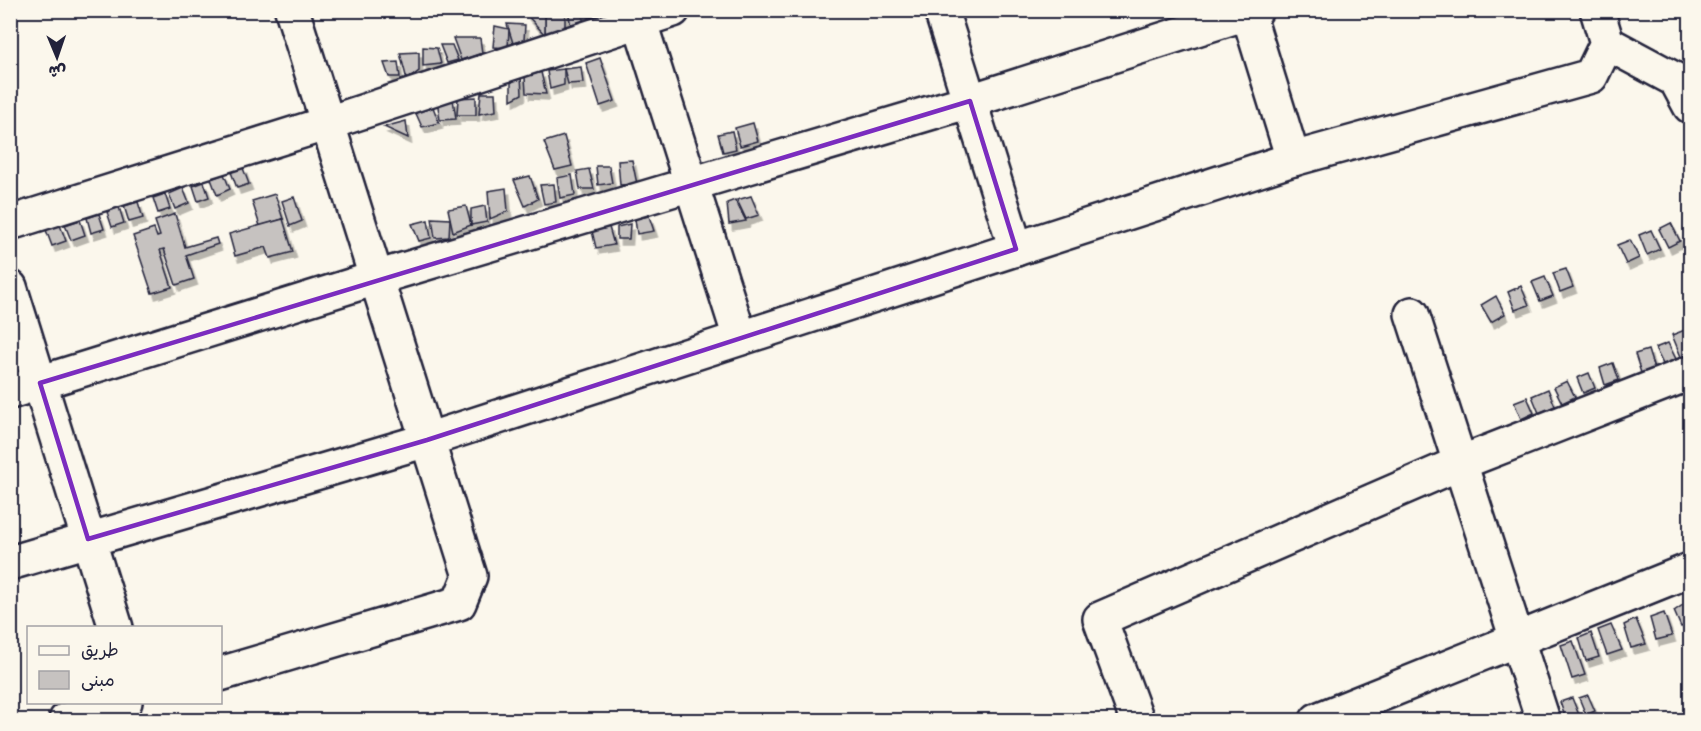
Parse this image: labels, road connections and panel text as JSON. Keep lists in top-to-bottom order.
{
  "legend": ["طريق", "مبنى"],
  "north": "bottom"
}
